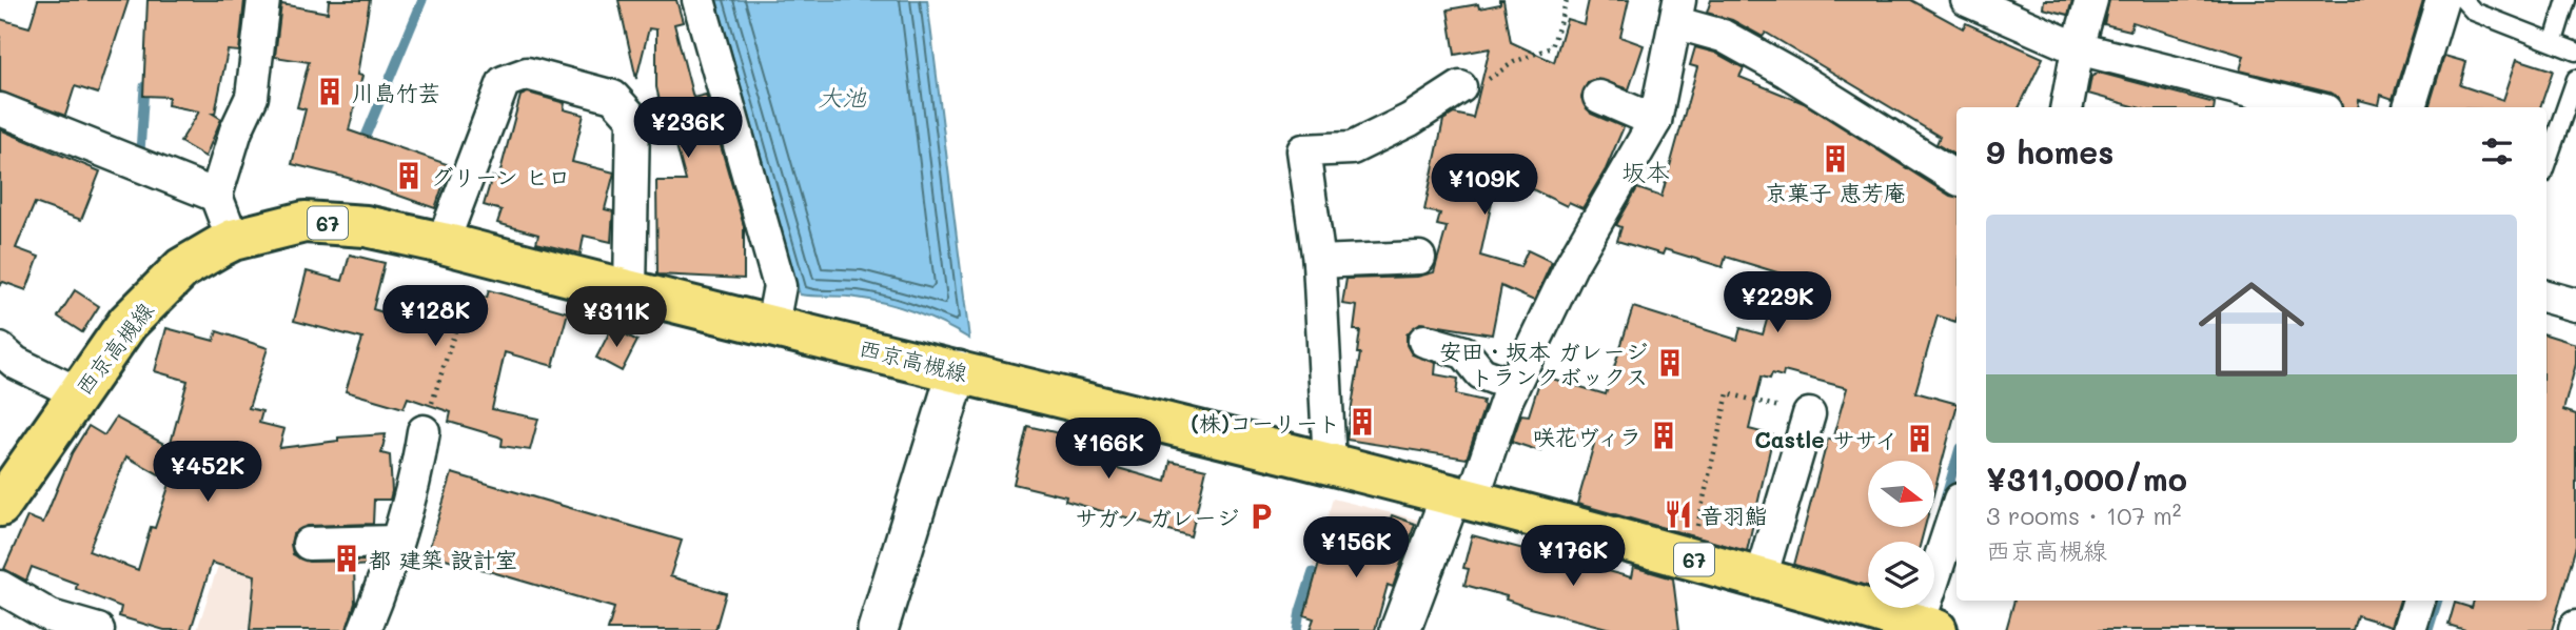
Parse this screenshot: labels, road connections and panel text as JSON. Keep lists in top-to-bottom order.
{
  "streets": {
    "main road": ["67", "西京高槻線"]
  },
  "districts": ["坂本"],
  "water": ["大池"],
  "places": {
    "building": [
      "川島竹芸",
      "京菓子 恵芳庵",
      "グリーン ヒロ",
      "安田・坂本 ガレージ トランクボックス",
      "(株)コーリート",
      "咲花ヴィラ",
      "Castle ササイ",
      "都 建築 設計室"
    ],
    "restaurant": ["音羽鮨"],
    "parking": ["サガノ ガレージ"]
  },
  "north": "right",
  "page": {
    "price": [
      "¥236K",
      "¥109K",
      "¥229K",
      "¥128K",
      "¥311K",
      "¥166K",
      "¥452K",
      "¥156K",
      "¥176K"
    ],
    "heading": "9 homes",
    "list": [
      {
        "name": "¥311,000/mo",
        "note": "3 rooms · 107 m² · 西京高槻線"
      }
    ]
  }
}
